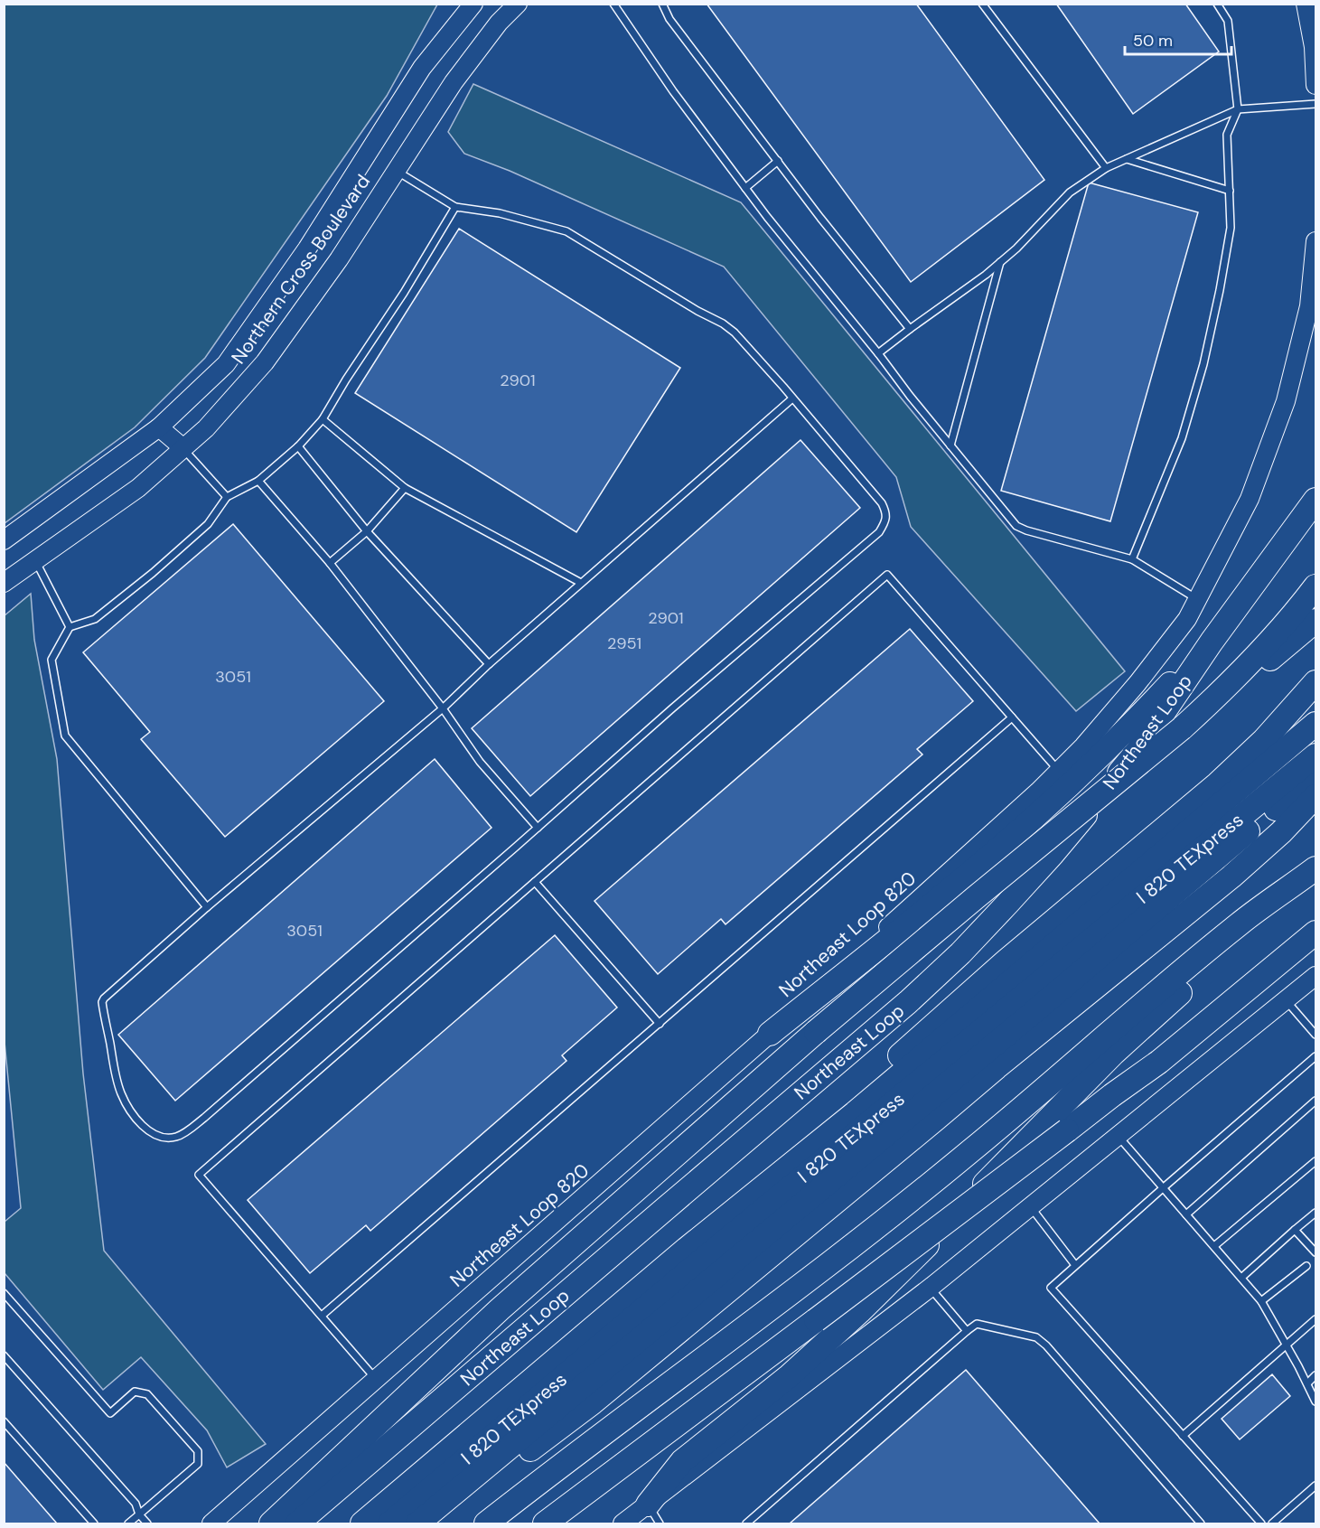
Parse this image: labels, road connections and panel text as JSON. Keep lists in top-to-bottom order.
{
  "streets": {
    "highway": ["Northeast Loop", "I 820 TEXpress"],
    "main road": ["Northern Cross Boulevard", "Northeast Loop 820"]
  },
  "house_numbers": [
    "2901",
    "2901",
    "2951",
    "3051",
    "3051"
  ],
  "scale_bar": "50 m"
}
